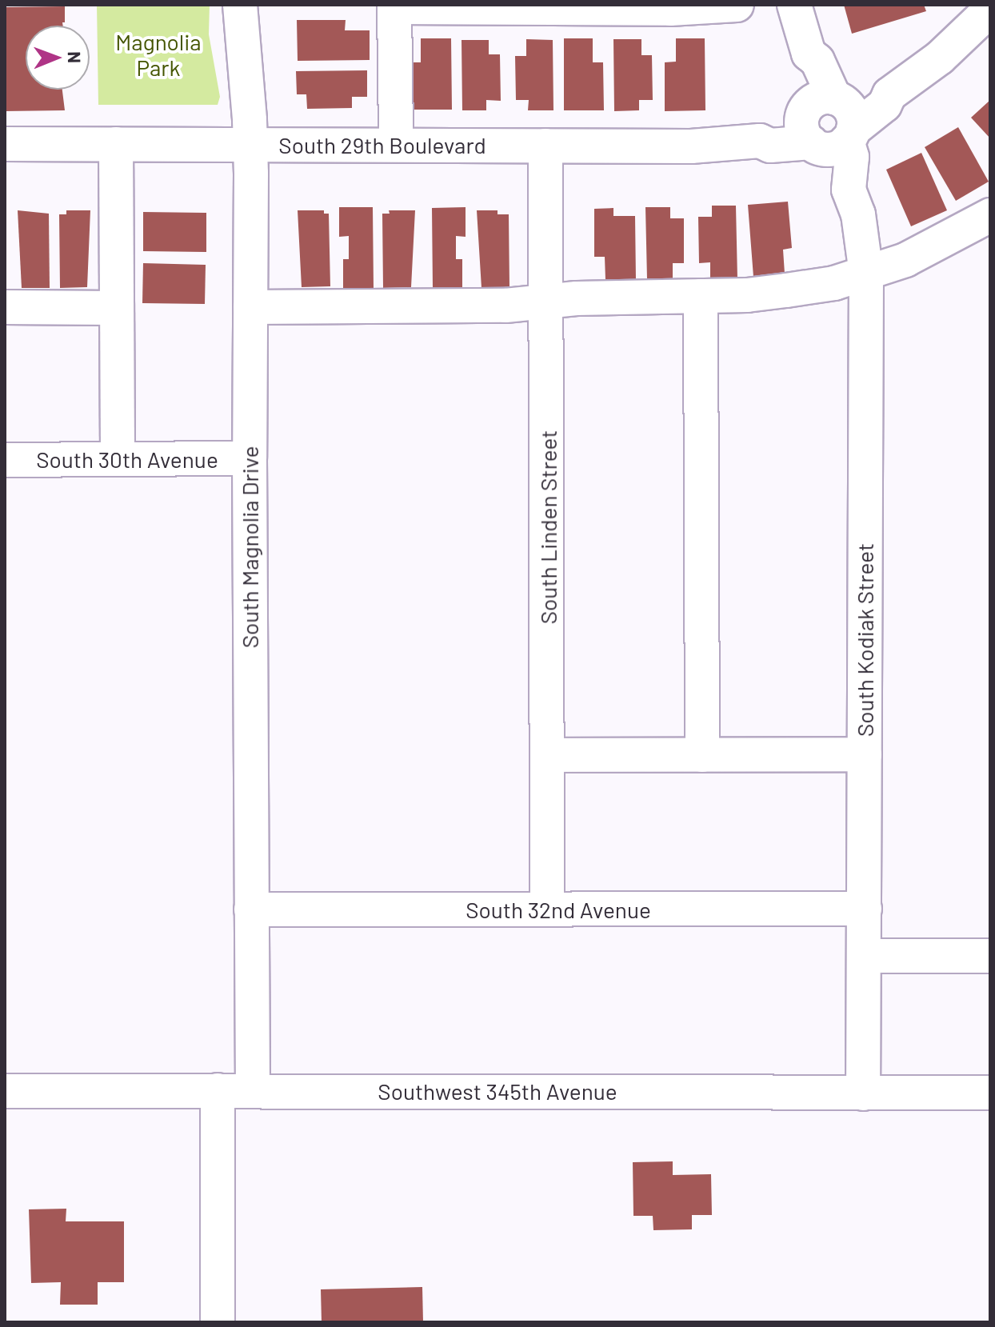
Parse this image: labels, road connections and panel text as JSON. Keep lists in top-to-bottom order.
{
  "streets": {
    "street": [
      "South 29th Boulevard",
      "South 30th Avenue",
      "South Linden Street",
      "South Magnolia Drive",
      "South Kodiak Street",
      "South 32nd Avenue",
      "Southwest 345th Avenue"
    ]
  },
  "crossings": [
    ["South 29th Boulevard", "South Linden Street"],
    ["South 29th Boulevard", "South Magnolia Drive"],
    ["South 29th Boulevard", "South Kodiak Street"],
    ["South 30th Avenue", "South Magnolia Drive"],
    ["South Linden Street", "South 32nd Avenue"],
    ["South Magnolia Drive", "South 32nd Avenue"],
    ["South Magnolia Drive", "Southwest 345th Avenue"],
    ["South Kodiak Street", "South 32nd Avenue"],
    ["South Kodiak Street", "Southwest 345th Avenue"]
  ],
  "parks": ["Magnolia Park"],
  "north": "right"
}
